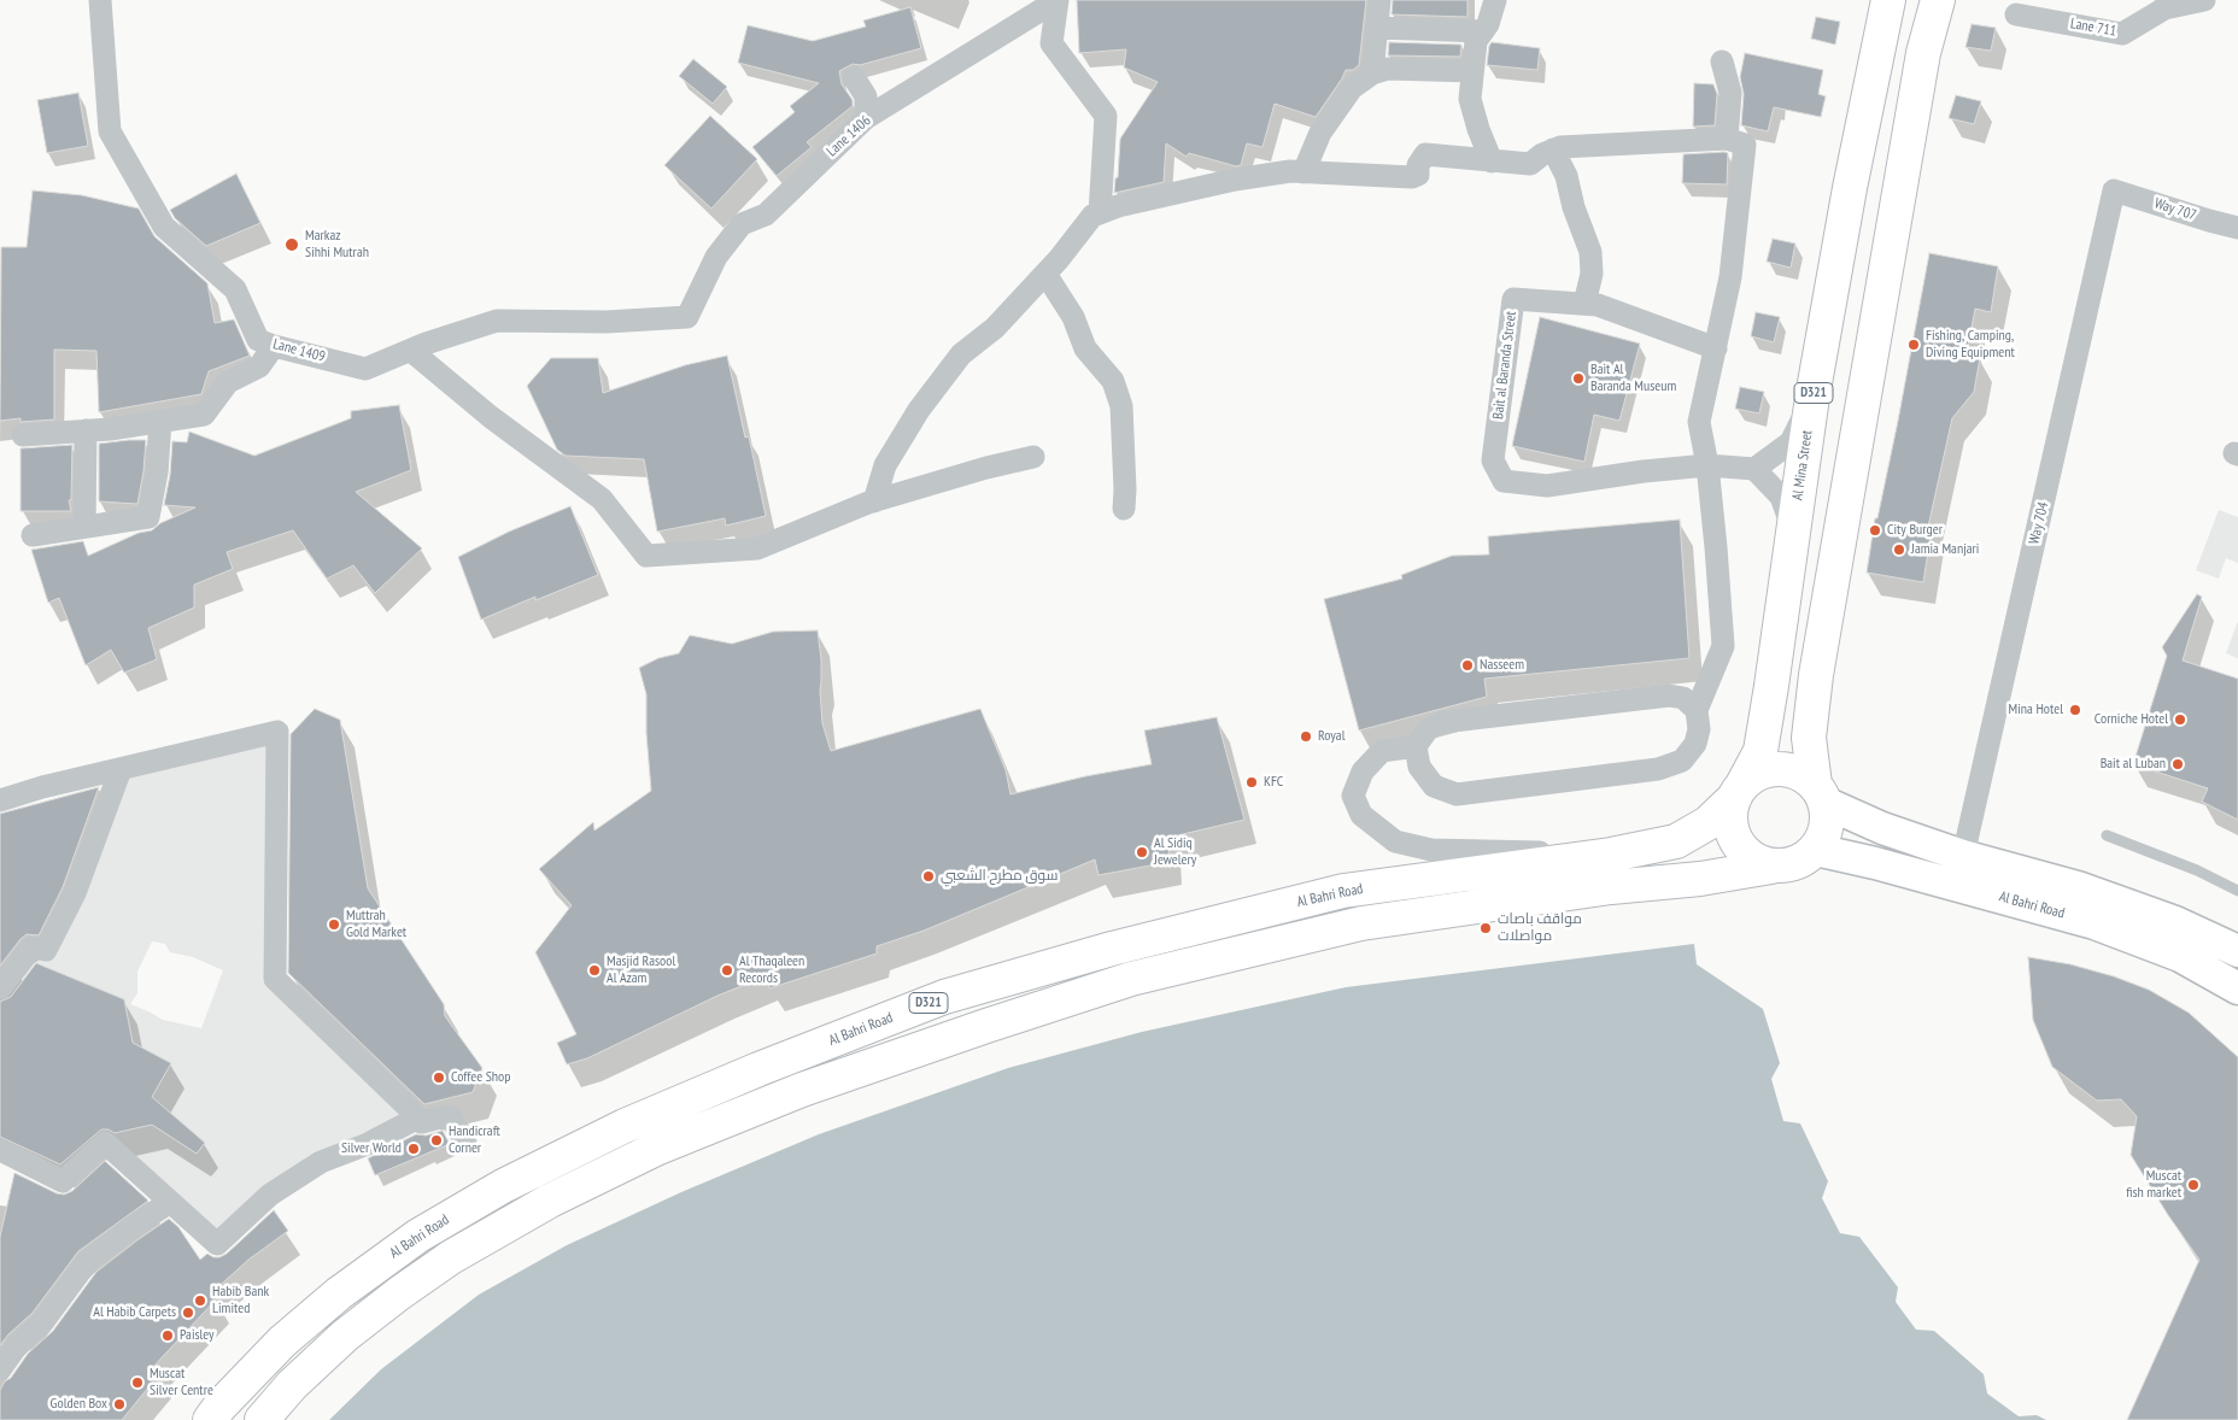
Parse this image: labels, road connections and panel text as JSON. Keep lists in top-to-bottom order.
{
  "streets": {
    "main road": ["D321", "Al Mina Street", "Al Bahri Road"],
    "street": [
      "Lane 711",
      "Lane 1406",
      "Way 707",
      "Lane 1409",
      "Bait al Baranda Street",
      "Way 704"
    ]
  },
  "crossings": [
    ["Lane 1406", "Lane 1409"],
    ["Way 707", "Way 704"],
    ["D321", "Al Mina Street"],
    ["D321", "Al Bahri Road"],
    ["Al Mina Street", "Al Bahri Road"],
    ["Way 704", "Al Bahri Road"]
  ],
  "places": [
    "Markaz Sihhi Mutrah",
    "Fishing, Camping, Diving Equipment",
    "Bait Al Baranda Museum",
    "City Burger",
    "Jamia Manjari",
    "Nasseem",
    "Mina Hotel",
    "Corniche Hotel",
    "Royal",
    "Bait al Luban",
    "KFC",
    "Al Sidiq Jewelery",
    "سوق مطرح الشعبي",
    "Muttrah Gold Market",
    "مواقف باصات مواصلات",
    "Masjid Rasool Al Azam",
    "Al Thaqaleen Records",
    "Coffee Shop",
    "Handicraft Corner",
    "Silver World",
    "Muscat fish market",
    "Habib Bank Limited",
    "Al Habib Carpets",
    "Paisley",
    "Muscat Silver Centre",
    "Golden Box"
  ]
}
